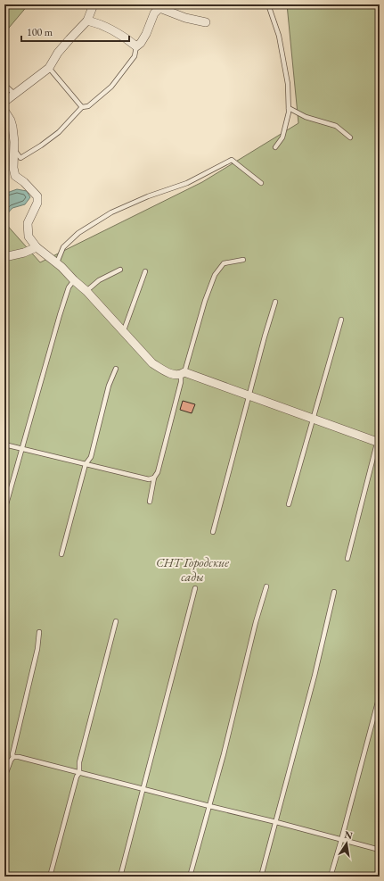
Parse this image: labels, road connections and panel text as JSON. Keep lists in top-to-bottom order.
{
  "parks": ["СНТ Городские сады"],
  "scale_bar": "100 m",
  "north": "top"
}
